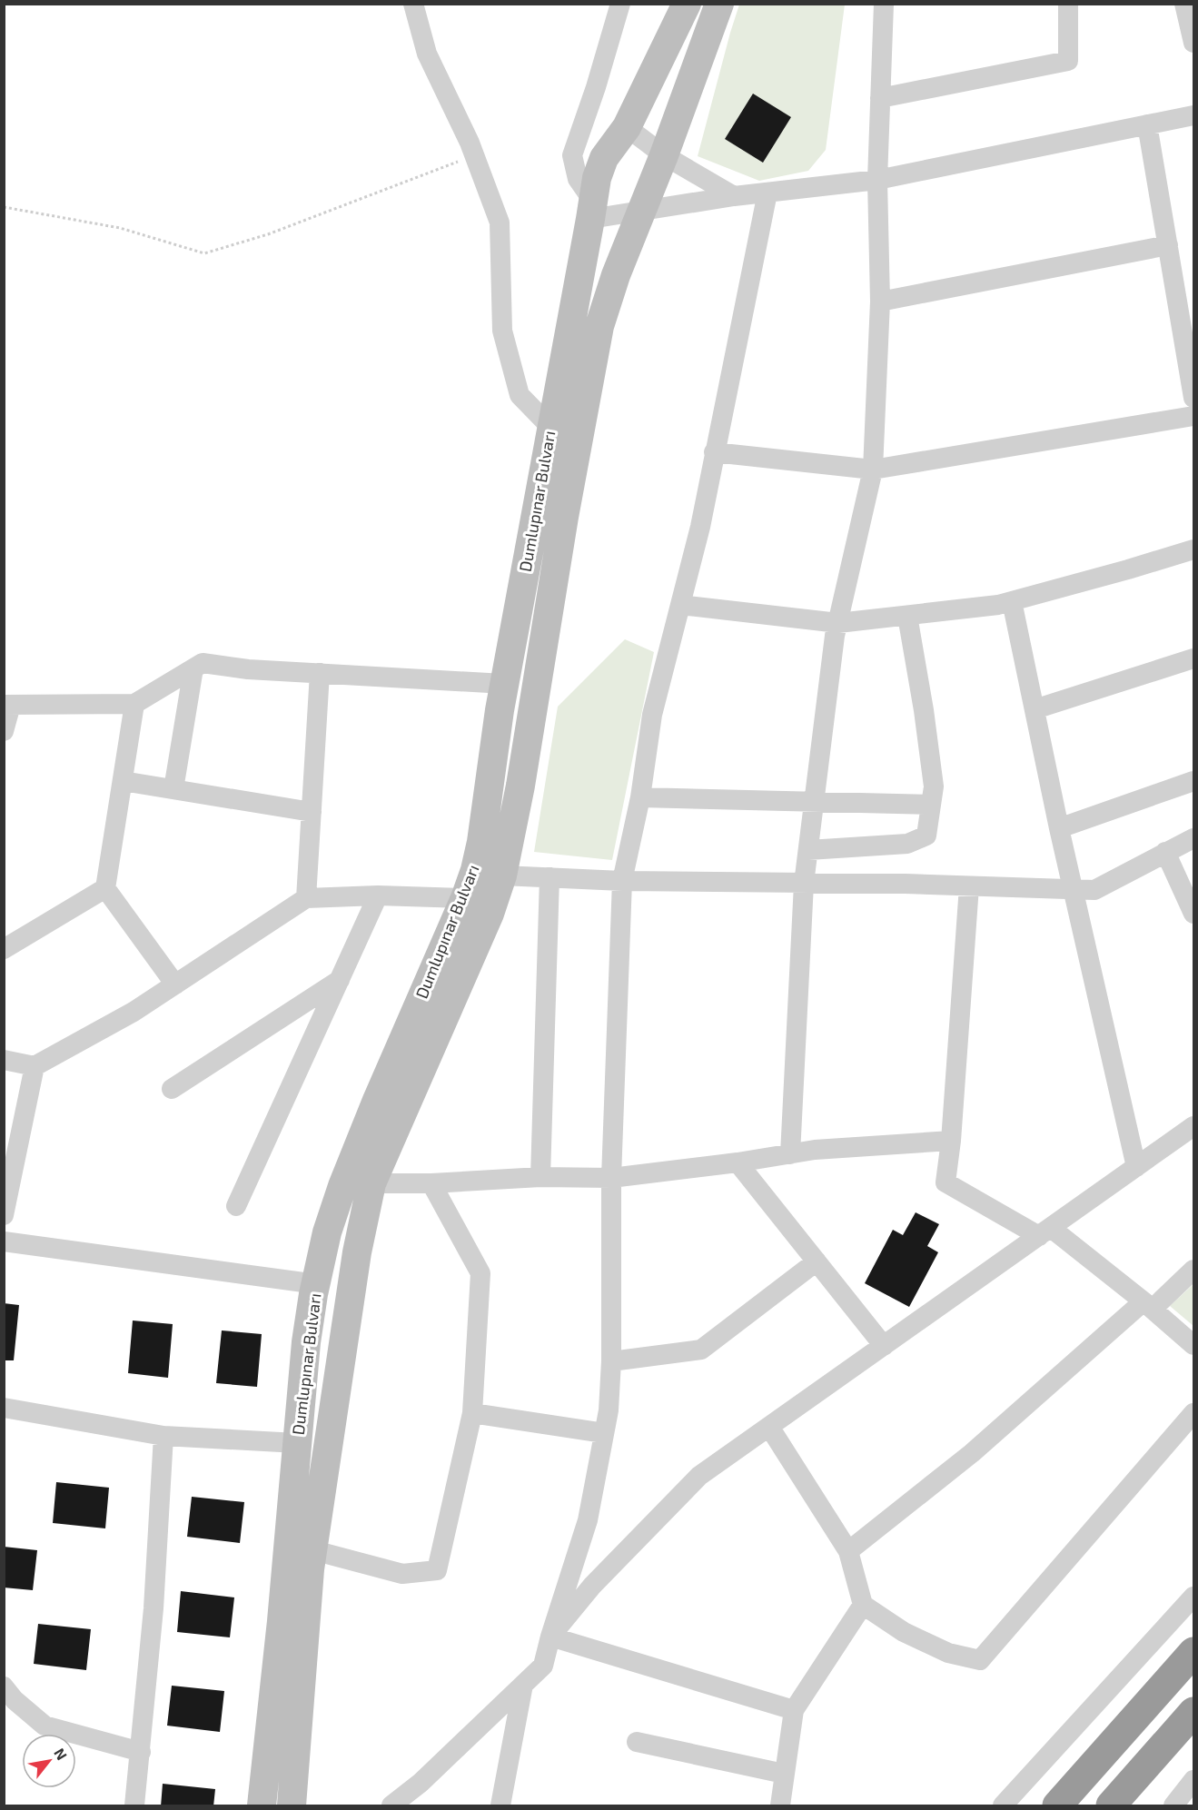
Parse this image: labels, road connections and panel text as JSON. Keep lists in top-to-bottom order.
{
  "streets": {
    "main road": ["Dumlupınar Bulvarı"]
  },
  "north": "top right"
}
